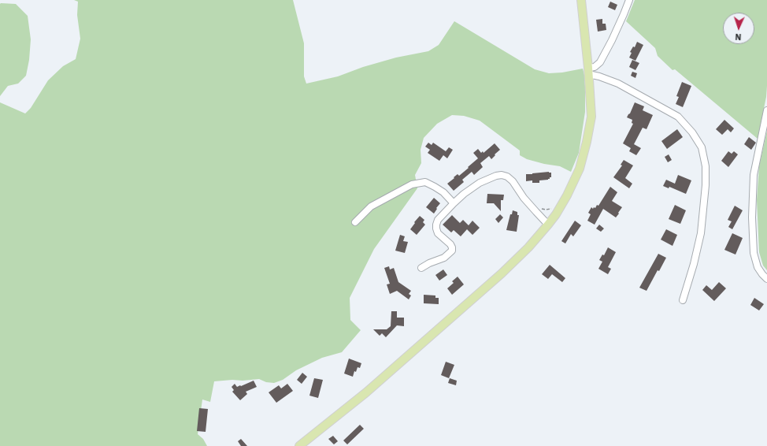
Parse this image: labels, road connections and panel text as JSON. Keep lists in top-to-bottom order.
{
  "north": "bottom"
}
